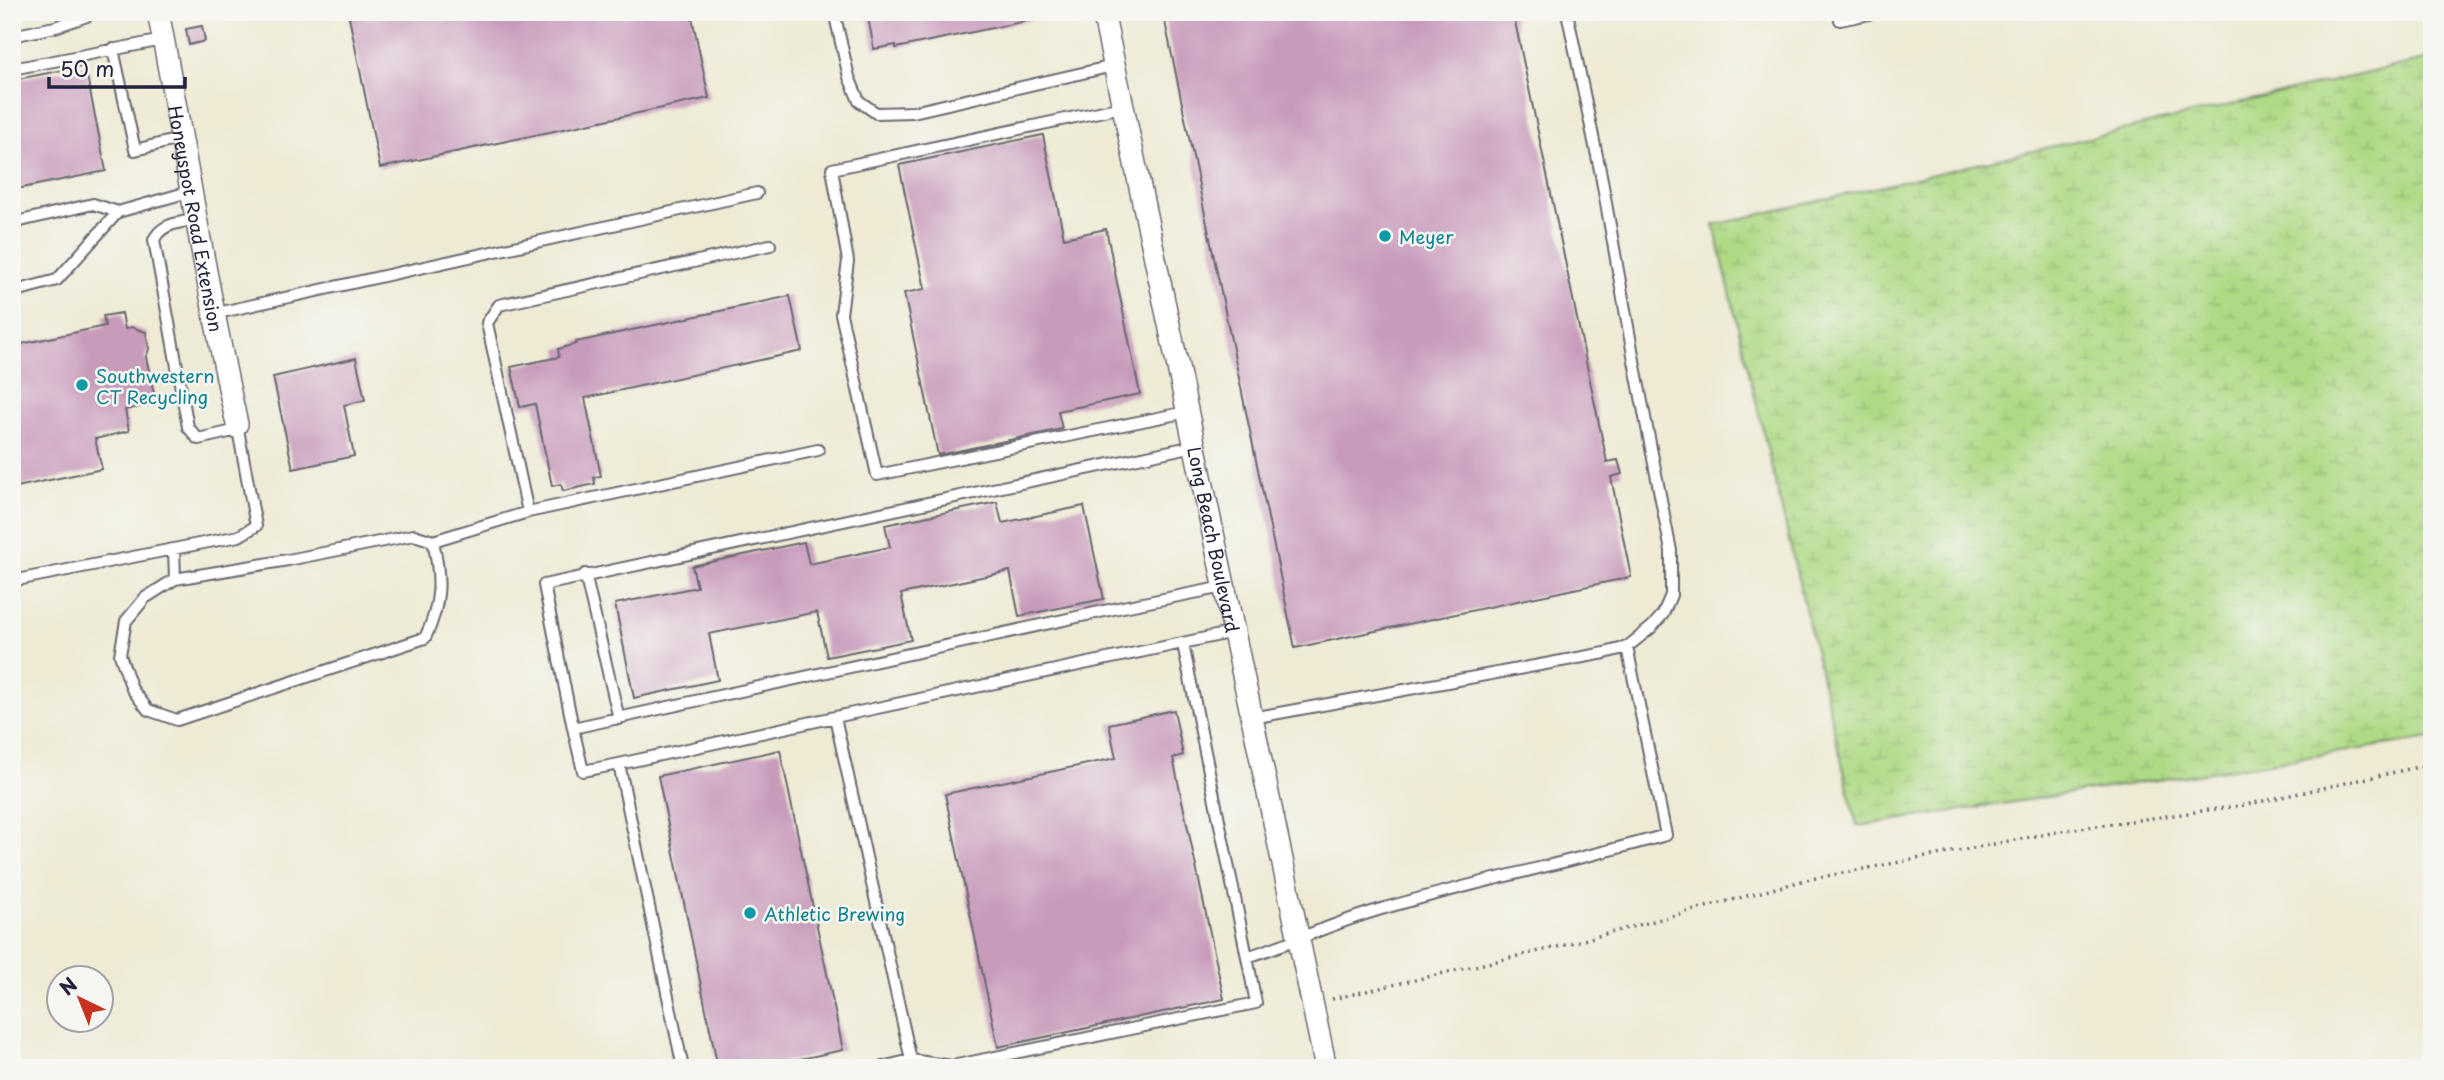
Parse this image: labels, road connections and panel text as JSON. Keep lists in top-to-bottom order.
{
  "streets": {
    "street": ["Honeyspot Road Extension", "Long Beach Boulevard"]
  },
  "places": ["Meyer", "Southwestern CT Recycling", "Athletic Brewing"],
  "scale_bar": "50 m",
  "north": "top left"
}
